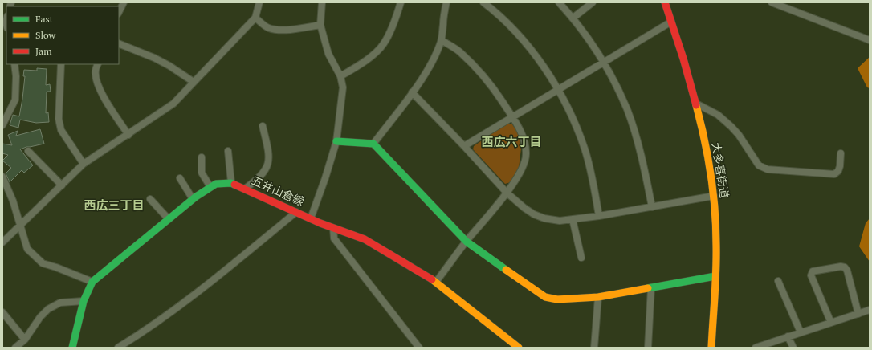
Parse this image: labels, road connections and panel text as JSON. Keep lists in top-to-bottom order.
{
  "streets": {
    "main road": ["大多喜街道", "五井山倉線"]
  },
  "districts": ["西広六丁目", "西広三丁目"],
  "legend": ["Fast", "Slow", "Jam"]
}
